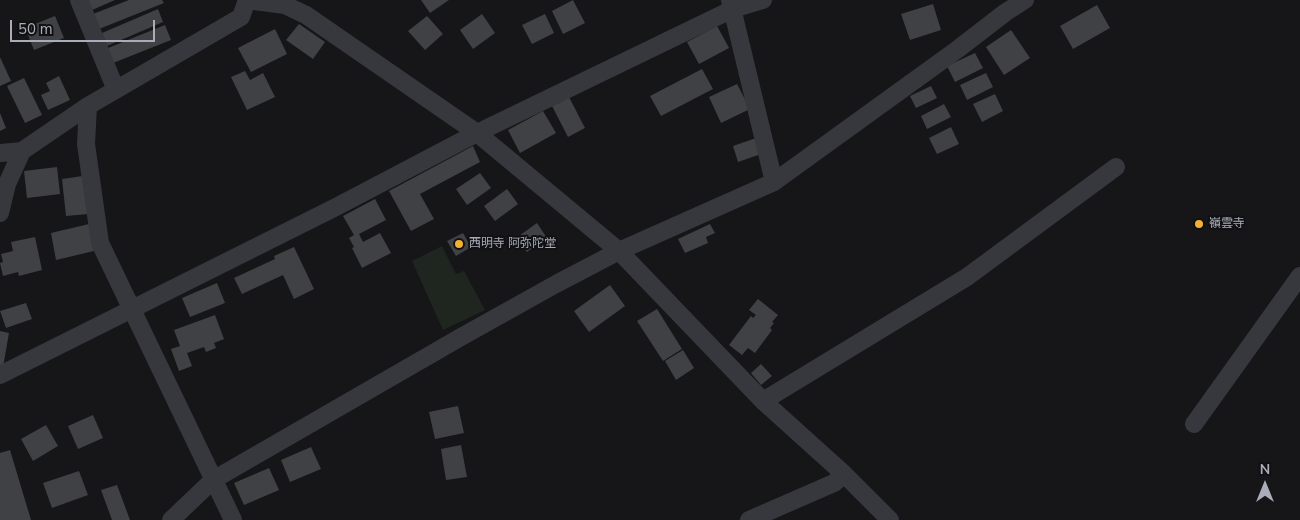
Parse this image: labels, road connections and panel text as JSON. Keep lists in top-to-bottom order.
{
  "places": ["嶺雲寺", "西明寺 阿弥陀堂"],
  "scale_bar": "50 m",
  "north": "top"
}
